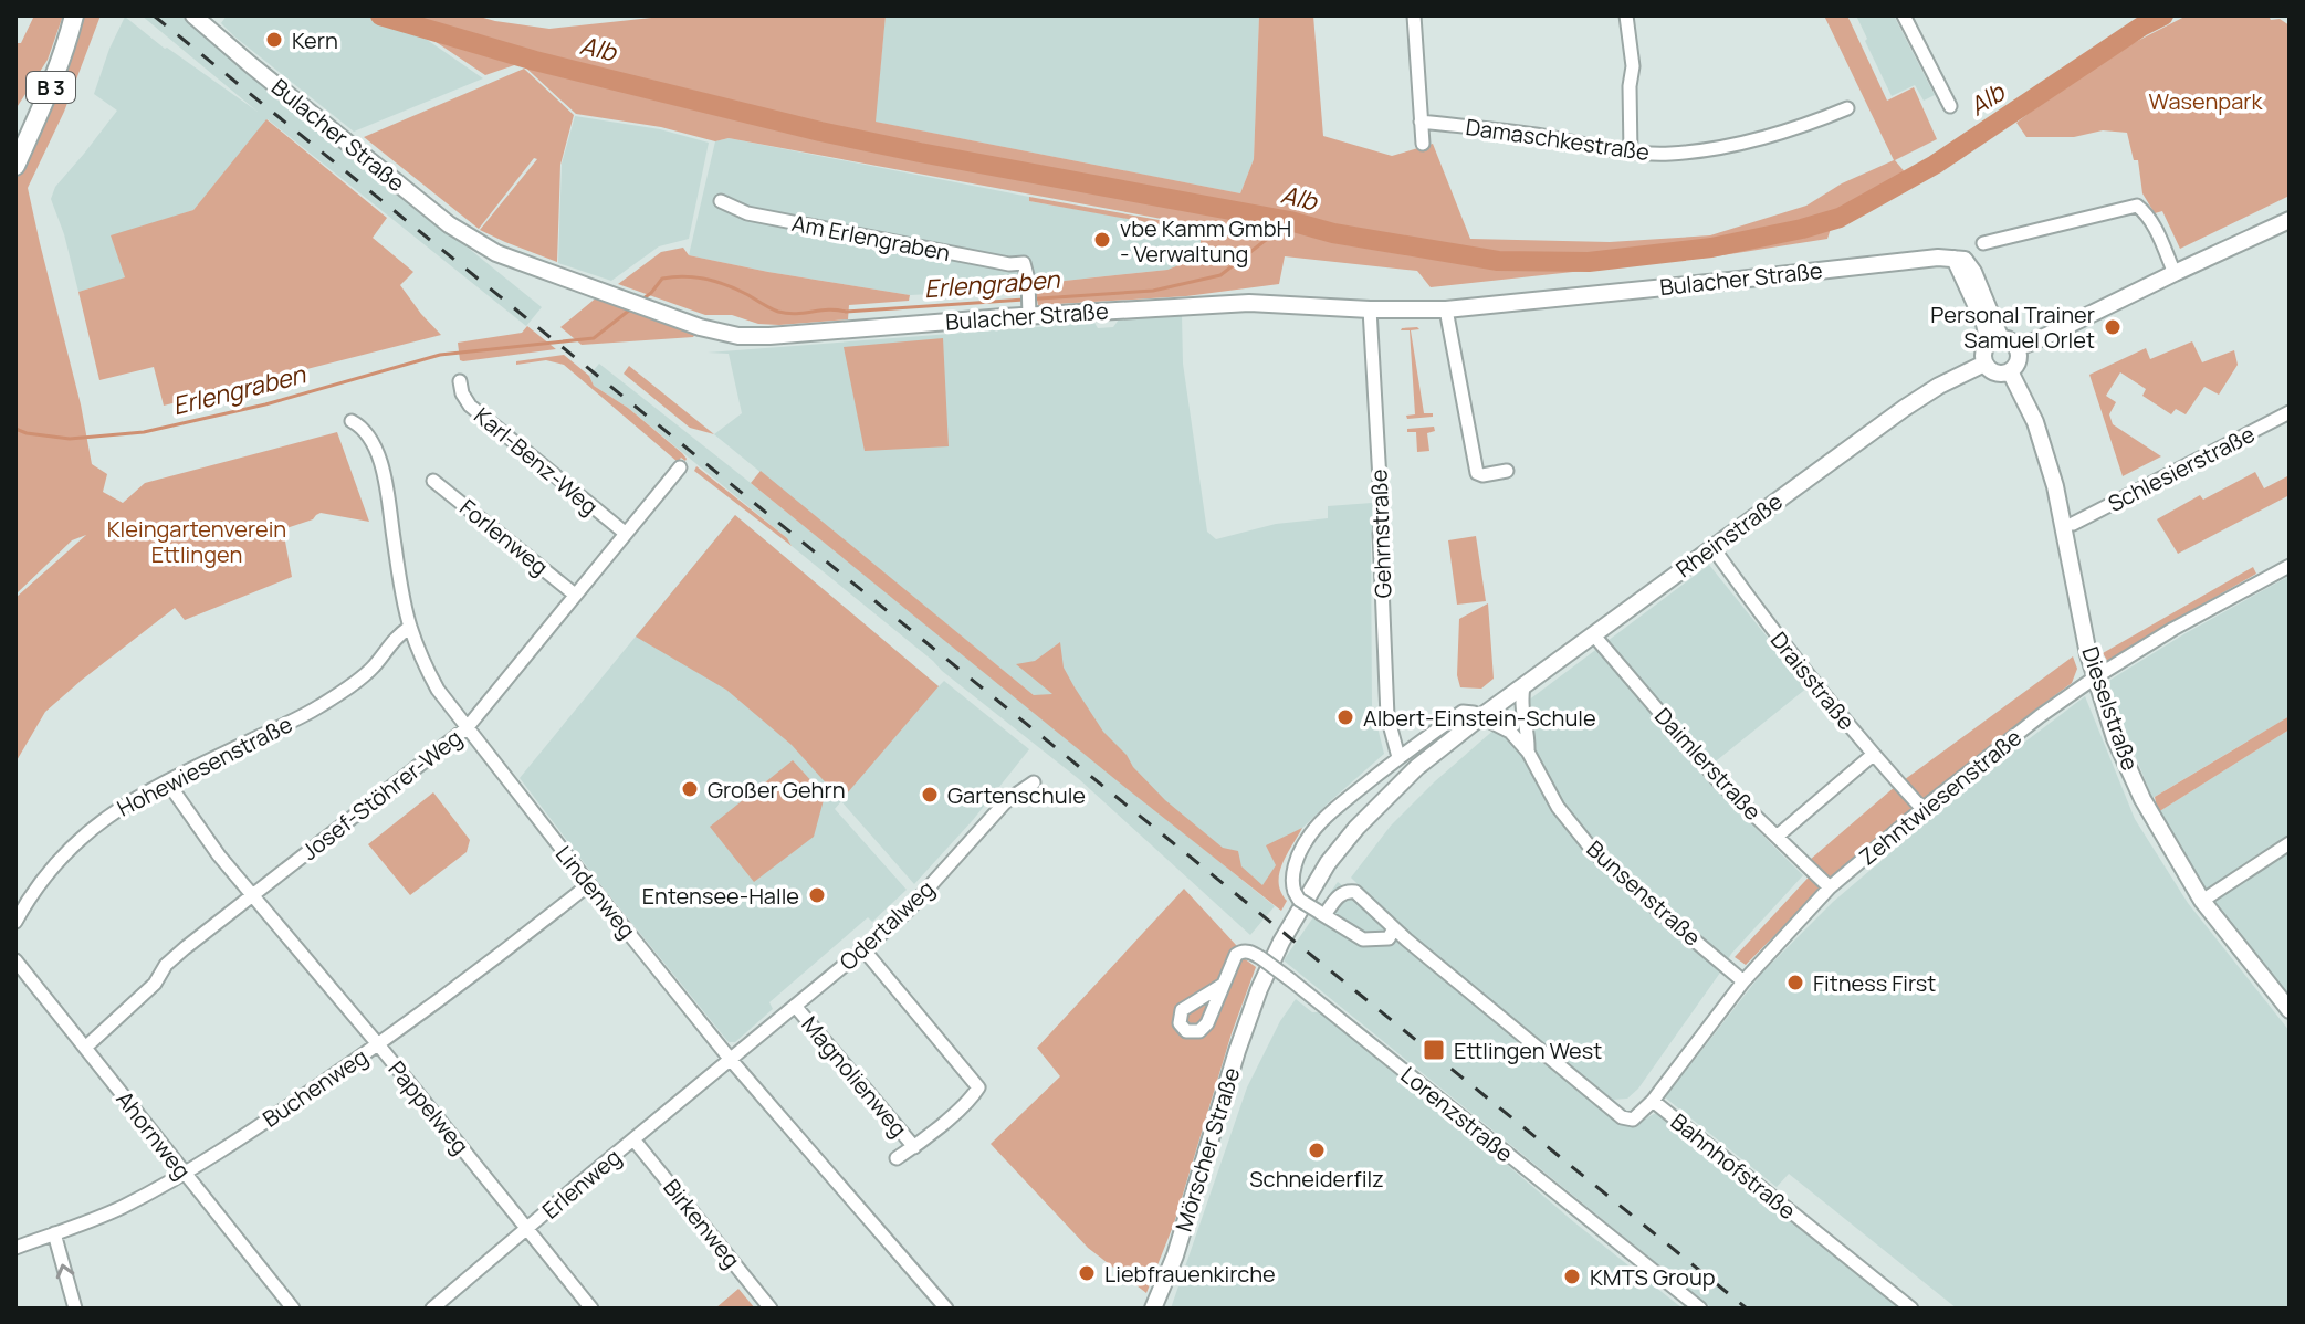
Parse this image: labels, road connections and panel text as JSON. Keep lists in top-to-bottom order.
{
  "streets": {
    "main road": ["B 3"],
    "street": [
      "Bulacher Straße",
      "Damaschkestraße",
      "Am Erlengraben",
      "Karl-Benz-Weg",
      "Schlesierstraße",
      "Gehrnstraße",
      "Rheinstraße",
      "Forlenweg",
      "Draisstraße",
      "Dieselstraße",
      "Daimlerstraße",
      "Hohewiesenstraße",
      "Josef-Stöhrer-Weg",
      "Zehntwiesenstraße",
      "Lindenweg",
      "Bunsenstraße",
      "Odertalweg",
      "Magnolienweg",
      "Buchenweg",
      "Pappelweg",
      "Lorenzstraße",
      "Ahornweg",
      "Mörscher Straße",
      "Bahnhofstraße",
      "Erlenweg",
      "Birkenweg"
    ]
  },
  "crossings": [
    ["Bulacher Straße", "Am Erlengraben"],
    ["Bulacher Straße", "Gehrnstraße"],
    ["Bulacher Straße", "Rheinstraße"],
    ["Bulacher Straße", "Dieselstraße"],
    ["Karl-Benz-Weg", "Josef-Stöhrer-Weg"],
    ["Gehrnstraße", "Rheinstraße"],
    ["Rheinstraße", "Draisstraße"],
    ["Rheinstraße", "Dieselstraße"],
    ["Rheinstraße", "Daimlerstraße"],
    ["Rheinstraße", "Bunsenstraße"],
    ["Rheinstraße", "Mörscher Straße"],
    ["Rheinstraße", "Bahnhofstraße"],
    ["Forlenweg", "Josef-Stöhrer-Weg"],
    ["Draisstraße", "Zehntwiesenstraße"],
    ["Dieselstraße", "Zehntwiesenstraße"],
    ["Daimlerstraße", "Zehntwiesenstraße"],
    ["Hohewiesenstraße", "Lindenweg"],
    ["Hohewiesenstraße", "Pappelweg"],
    ["Josef-Stöhrer-Weg", "Lindenweg"],
    ["Josef-Stöhrer-Weg", "Pappelweg"],
    ["Josef-Stöhrer-Weg", "Ahornweg"],
    ["Zehntwiesenstraße", "Bunsenstraße"],
    ["Zehntwiesenstraße", "Bahnhofstraße"],
    ["Lindenweg", "Odertalweg"],
    ["Lindenweg", "Buchenweg"],
    ["Lindenweg", "Erlenweg"],
    ["Odertalweg", "Magnolienweg"],
    ["Odertalweg", "Erlenweg"],
    ["Buchenweg", "Pappelweg"],
    ["Buchenweg", "Ahornweg"],
    ["Pappelweg", "Erlenweg"],
    ["Erlenweg", "Birkenweg"]
  ],
  "water": ["Alb", "Erlengraben"],
  "parks": ["Wasenpark", "Kleingartenverein Ettlingen"],
  "places": {
    "other": [
      "Kern",
      "vbe Kamm GmbH - Verwaltung",
      "Personal Trainer Samuel Orlet",
      "Albert-Einstein-Schule",
      "Großer Gehrn",
      "Gartenschule",
      "Entensee-Halle",
      "Fitness First",
      "Schneiderfilz",
      "Liebfrauenkirche",
      "KMTS Group"
    ],
    "transit": ["Ettlingen West"]
  }
}
